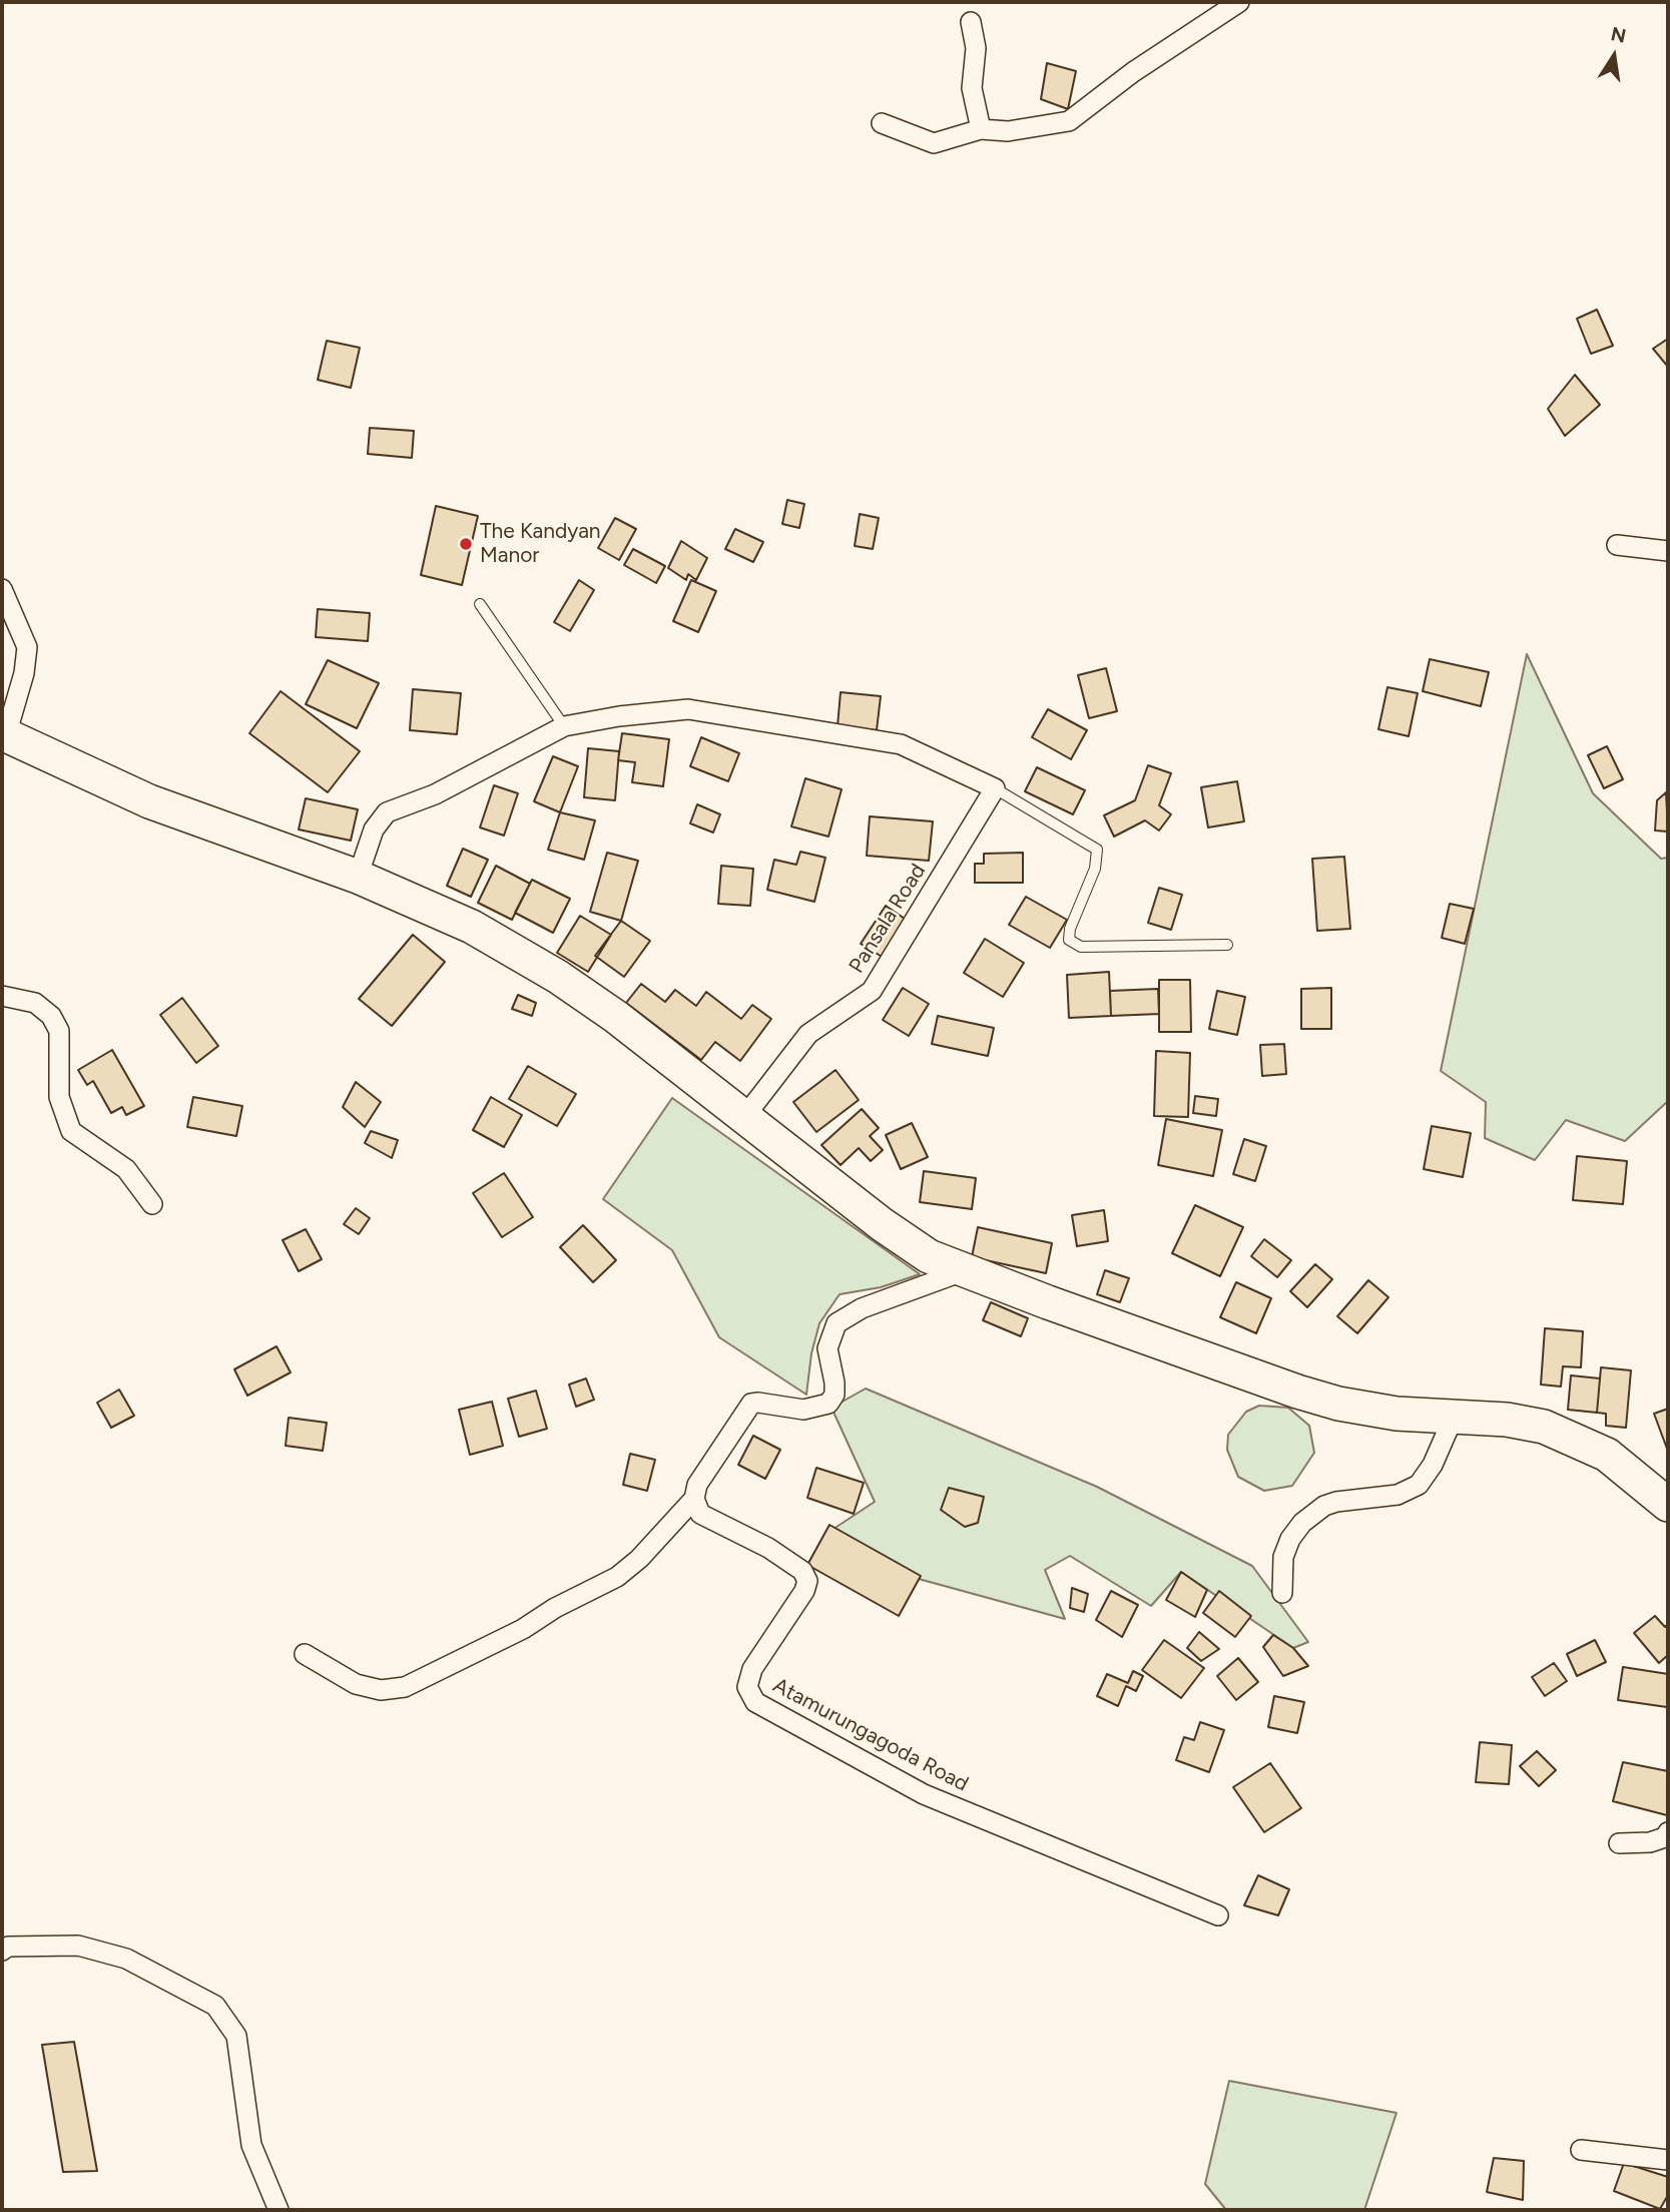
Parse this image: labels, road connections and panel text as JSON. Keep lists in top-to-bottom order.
{
  "streets": {
    "street": ["Pansala Road", "Atamurungagoda Road"]
  },
  "places": ["The Kandyan Manor"],
  "north": "top"
}
